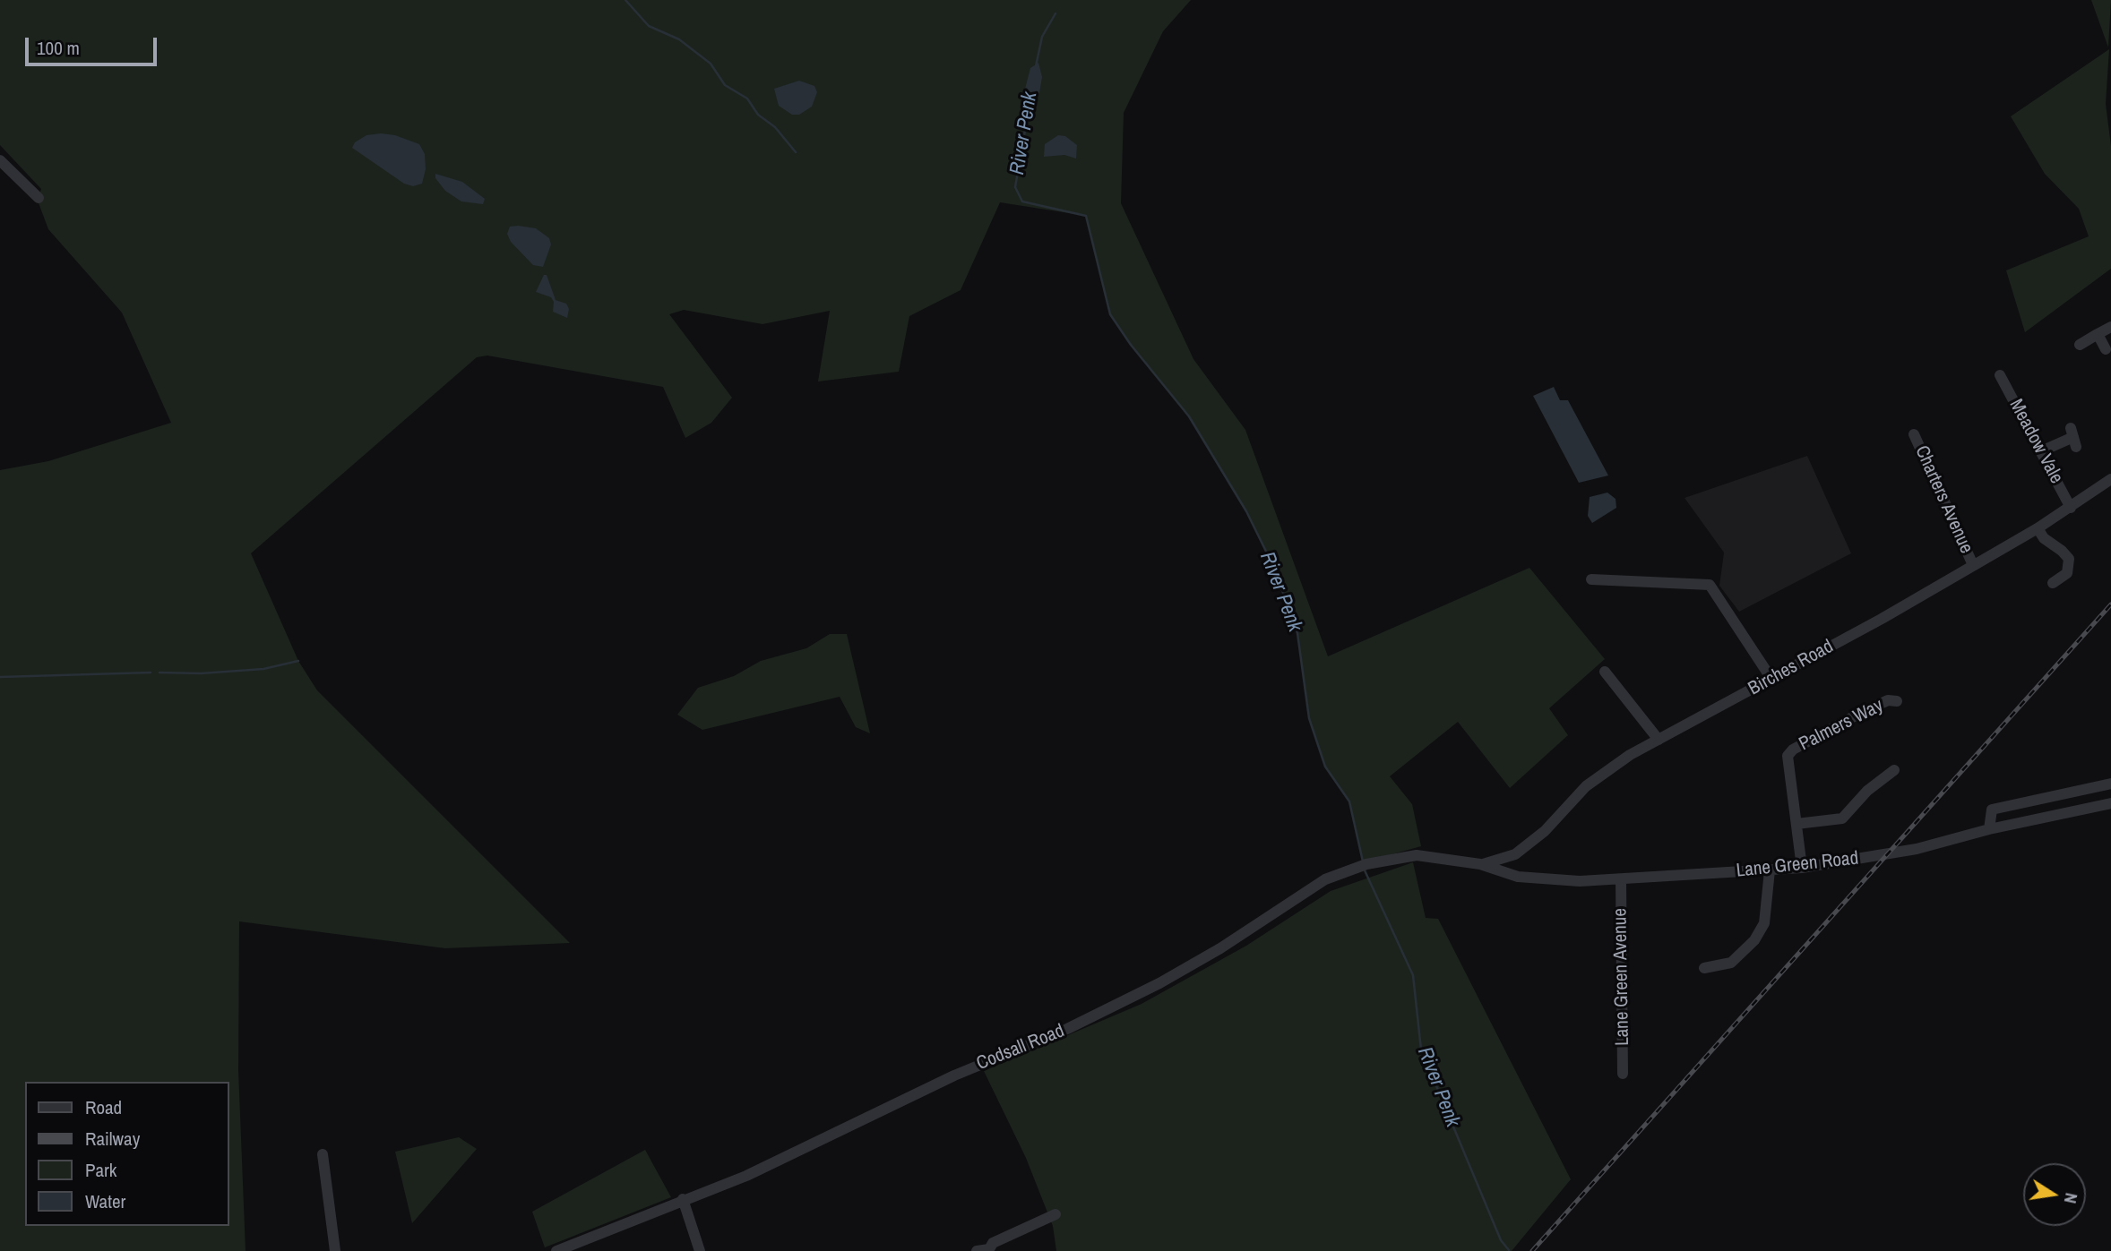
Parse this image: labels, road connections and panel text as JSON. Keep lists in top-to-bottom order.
{
  "streets": {
    "street": [
      "Meadow Vale",
      "Charters Avenue",
      "Birches Road",
      "Palmers Way",
      "Lane Green Road",
      "Lane Green Avenue",
      "Codsall Road"
    ]
  },
  "crossings": [
    ["Meadow Vale", "Birches Road"],
    ["Charters Avenue", "Birches Road"],
    ["Birches Road", "Lane Green Road"],
    ["Birches Road", "Codsall Road"],
    ["Palmers Way", "Lane Green Road"],
    ["Lane Green Road", "Lane Green Avenue"],
    ["Lane Green Road", "Codsall Road"]
  ],
  "water": ["River Penk"],
  "legend": [
    "Road",
    "Railway",
    "Park",
    "Water"
  ],
  "scale_bar": "100 m",
  "north": "right"
}
